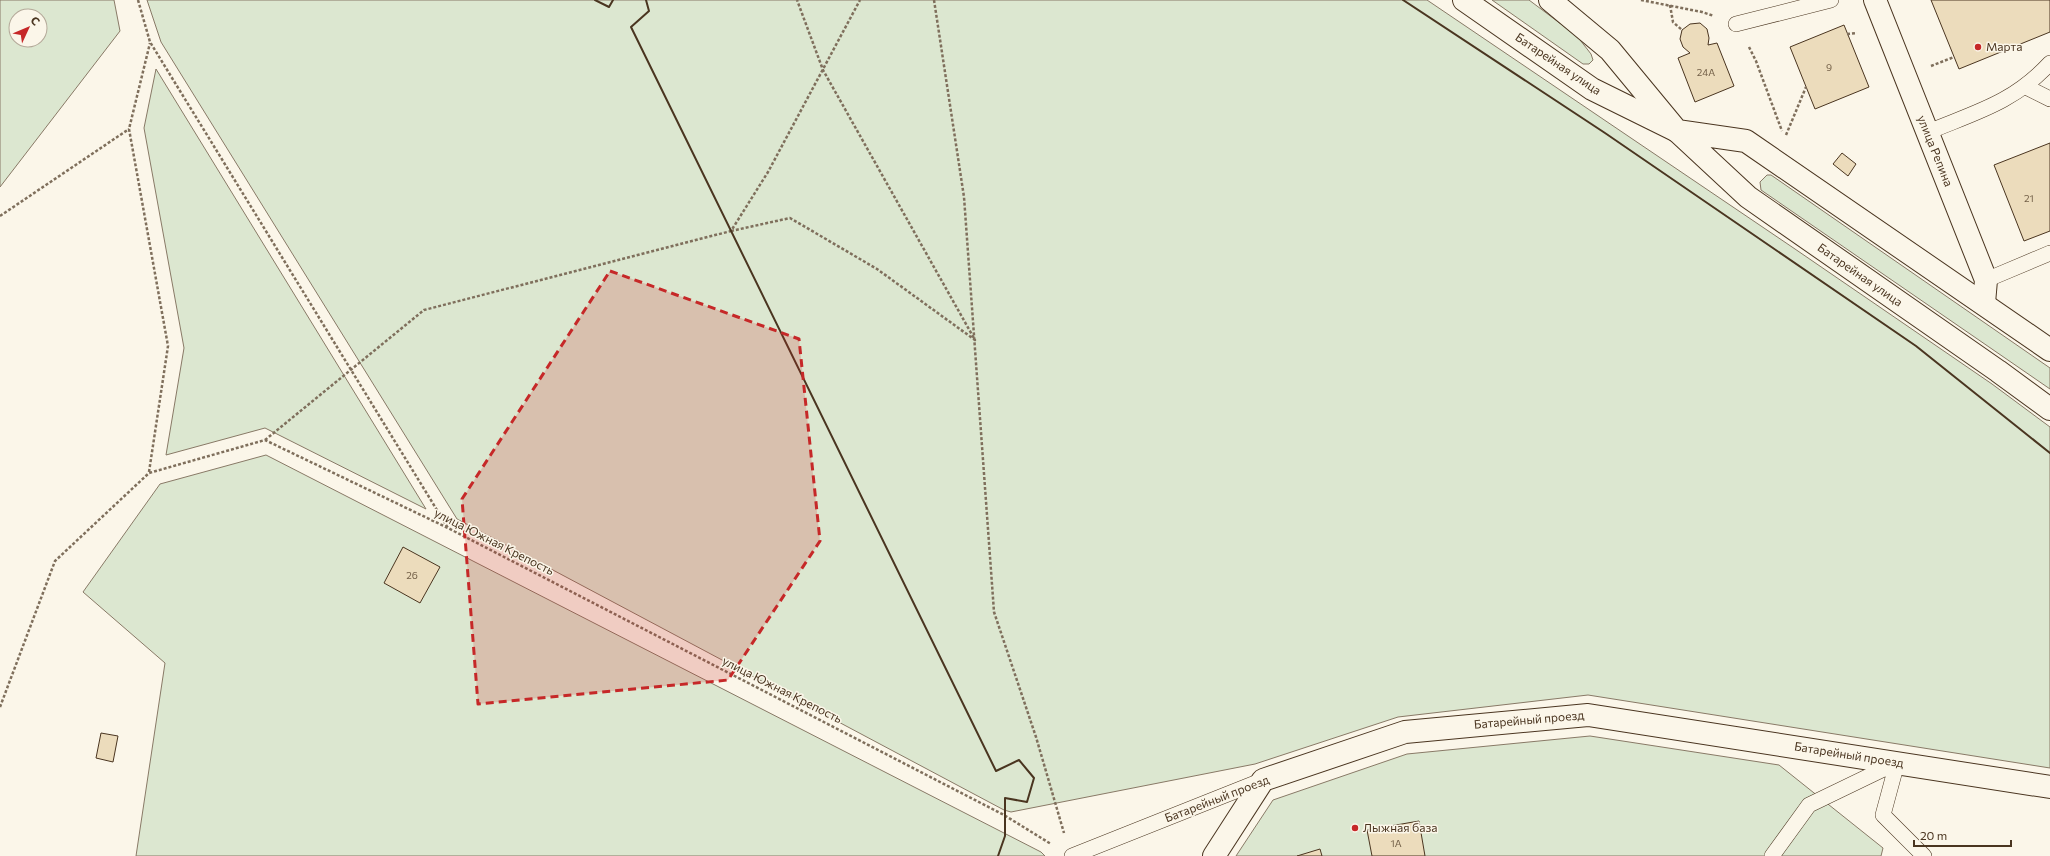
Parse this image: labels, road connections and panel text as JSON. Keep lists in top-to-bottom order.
{
  "streets": {
    "street": ["Батарейная улица", "улица Репина", "Батарейный проезд"],
    "path": ["улица Южная Крепость"]
  },
  "crossings": [
    ["Батарейная улица", "улица Репина"]
  ],
  "places": ["Марта", "Лыжная база"],
  "house_numbers": [
    "9",
    "24А",
    "21",
    "26",
    "1А"
  ],
  "scale_bar": "20 m",
  "north": "top right"
}
